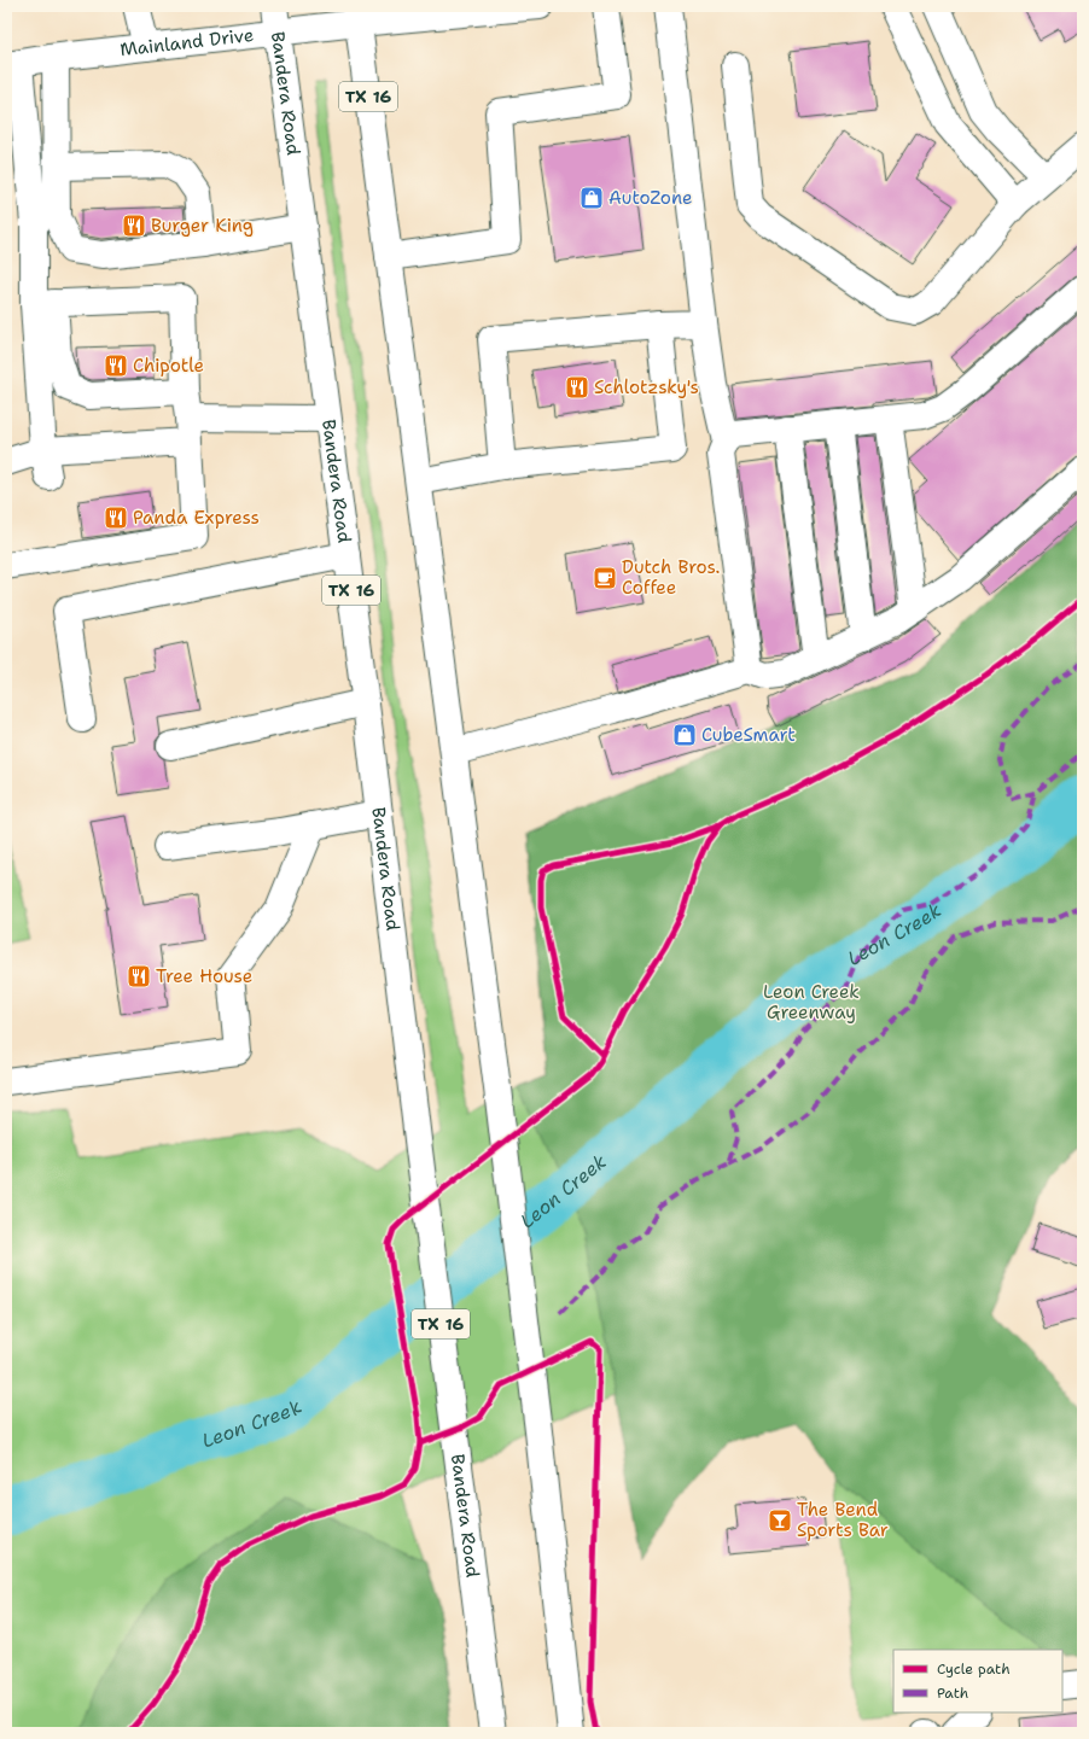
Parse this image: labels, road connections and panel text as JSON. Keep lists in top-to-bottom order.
{
  "streets": {
    "main road": ["Mainland Drive", "Bandera Road", "TX 16"]
  },
  "crossings": [
    ["Mainland Drive", "Bandera Road"],
    ["Mainland Drive", "TX 16"]
  ],
  "water": ["Leon Creek"],
  "parks": ["Leon Creek Greenway"],
  "places": {
    "shop": ["AutoZone", "CubeSmart"],
    "restaurant": [
      "Burger King",
      "Chipotle",
      "Schlotzsky's",
      "Panda Express",
      "Tree House"
    ],
    "cafe": ["Dutch Bros. Coffee"],
    "bar": ["The Bend Sports Bar"]
  },
  "legend": ["Cycle path", "Path"]
}
